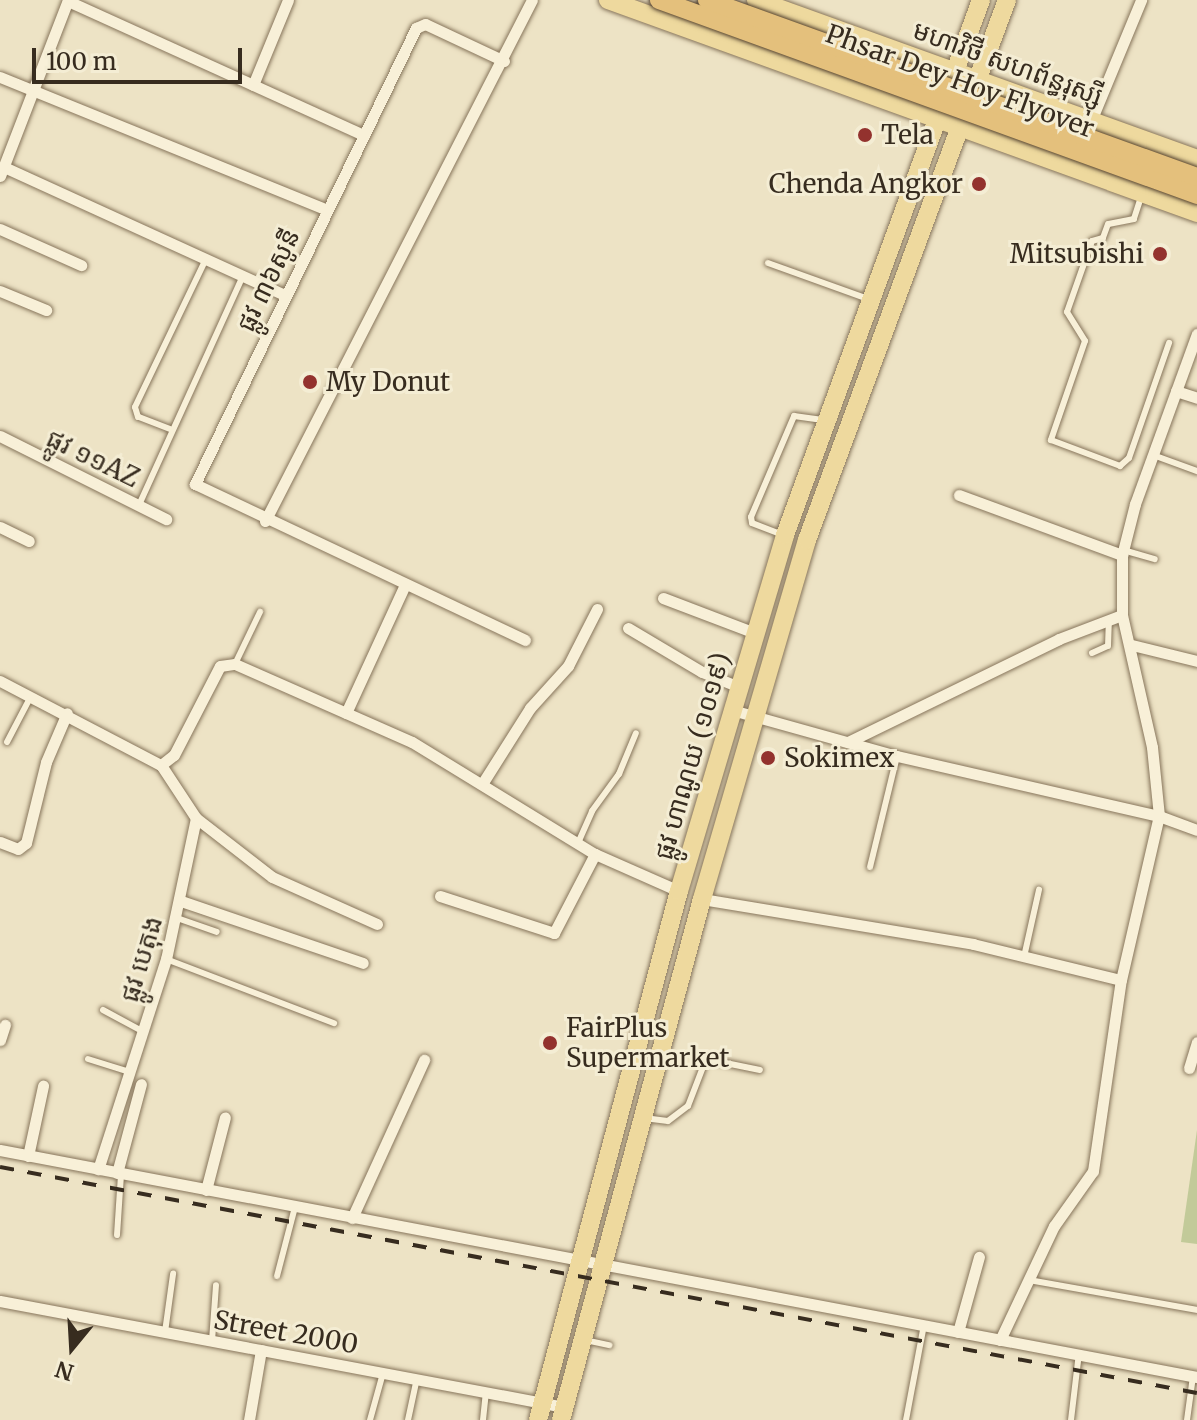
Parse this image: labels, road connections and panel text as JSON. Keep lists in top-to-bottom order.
{
  "streets": {
    "highway": ["Phsar Dey Hoy Flyover"],
    "main road": ["មហាវិថី សហព័ន្ធរុស្ស៊ី", "ផ្លូវ ហាណូយ (១០១៩)"],
    "street": [
      "ផ្លូវ ៣៦សូនី",
      "ផ្លូវ ១១AZ",
      "ផ្លូវ បេតុង",
      "Street 2000"
    ]
  },
  "crossings": [
    ["មហាវិថី សហព័ន្ធរុស្ស៊ី", "ផ្លូវ ហាណូយ (១០១៩)"],
    ["ផ្លូវ ហាណូយ (១០១៩)", "Street 2000"]
  ],
  "places": [
    "Tela",
    "Chenda Angkor",
    "Mitsubishi",
    "My Donut",
    "Sokimex",
    "FairPlus Supermarket"
  ],
  "scale_bar": "100 m",
  "north": "bottom"
}
